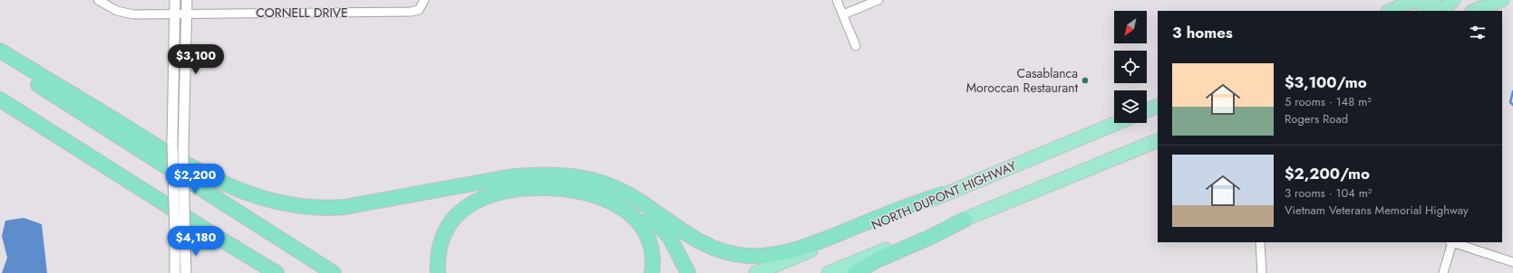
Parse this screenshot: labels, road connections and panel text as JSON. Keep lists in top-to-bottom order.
{
  "streets": {
    "highway": ["NORTH DUPONT HIGHWAY"],
    "street": ["CORNELL DRIVE"]
  },
  "places": ["Casablanca Moroccan Restaurant"],
  "north": "bottom left",
  "page": {
    "heading": "3 homes",
    "price": ["$3,100", "$2,200", "$4,180"],
    "list": [
      {
        "name": "$3,100/mo",
        "note": "5 rooms · 148 m² · Rogers Road"
      },
      {
        "name": "$2,200/mo",
        "note": "3 rooms · 104 m² · Vietnam Veterans Memorial Highway"
      }
    ]
  }
}
